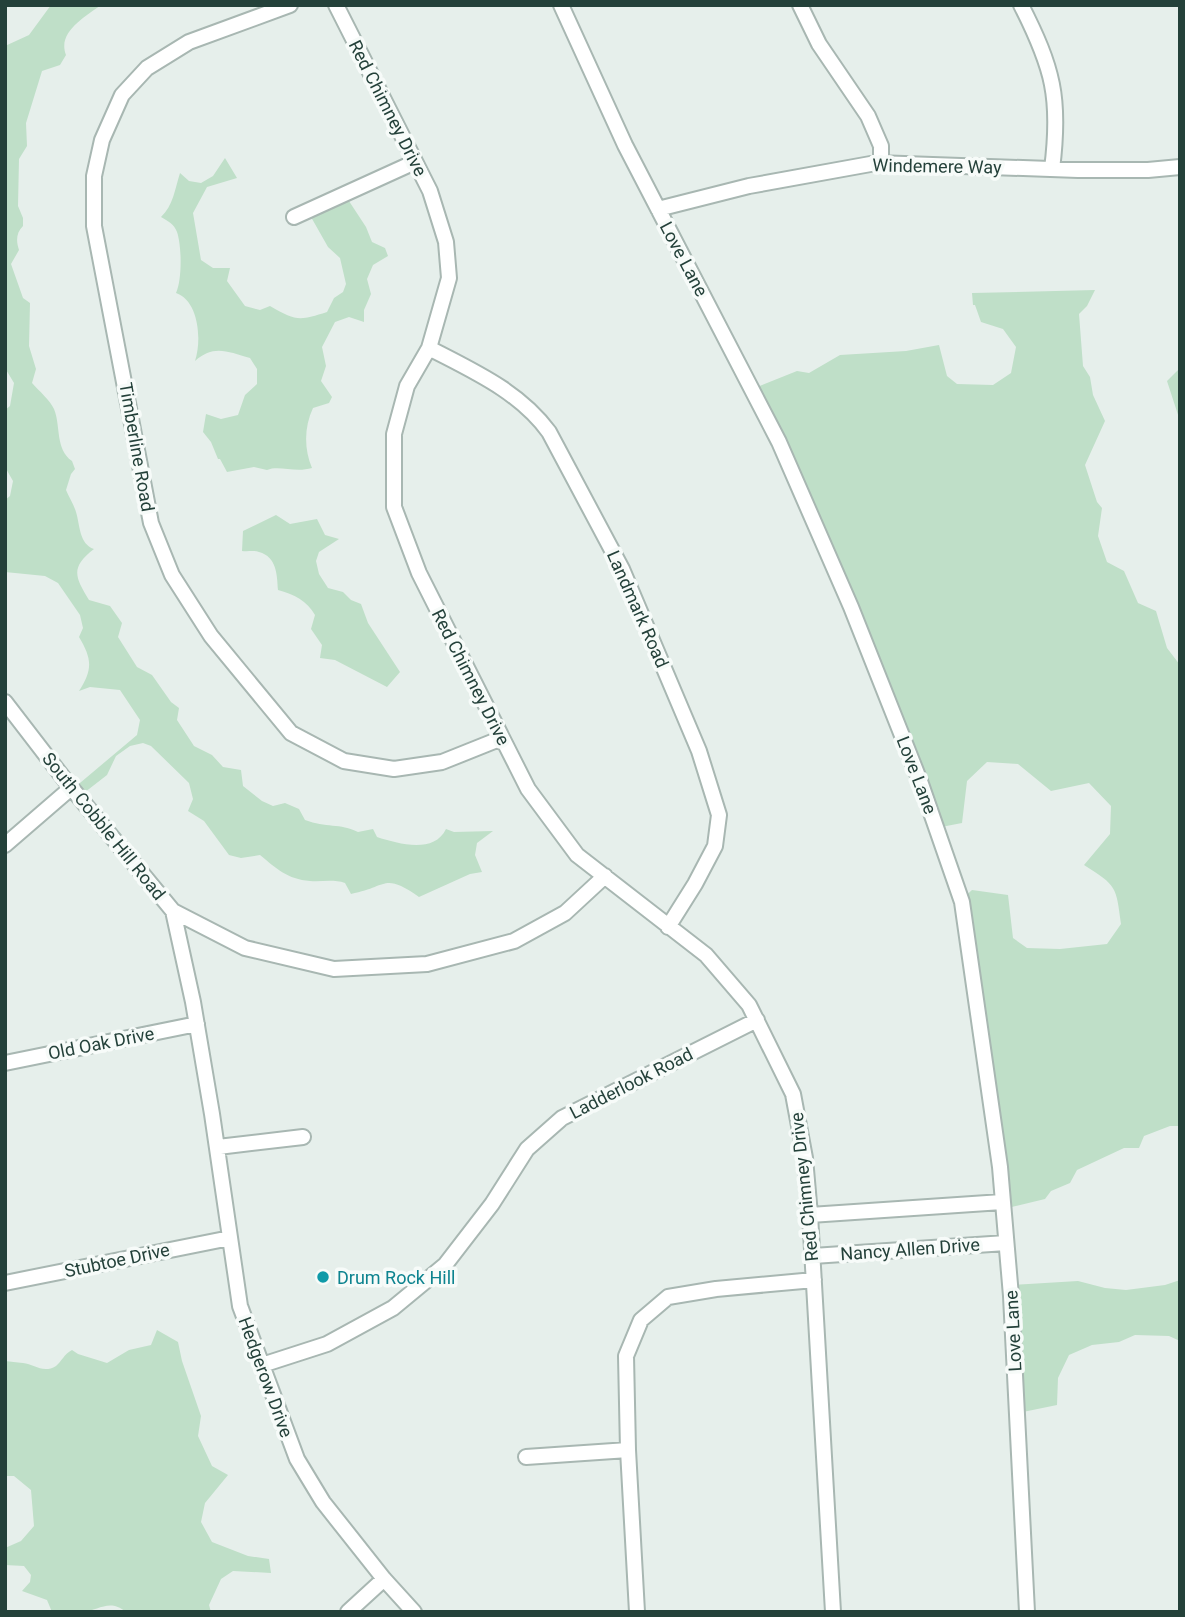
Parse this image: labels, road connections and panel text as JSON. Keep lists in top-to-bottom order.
{
  "streets": {
    "street": [
      "Red Chimney Drive",
      "Windemere Way",
      "Love Lane",
      "Timberline Road",
      "Landmark Road",
      "South Cobble Hill Road",
      "Old Oak Drive",
      "Ladderlook Road",
      "Nancy Allen Drive",
      "Stubtoe Drive",
      "Hedgerow Drive"
    ]
  },
  "crossings": [
    ["Red Chimney Drive", "Timberline Road"],
    ["Red Chimney Drive", "Landmark Road"],
    ["Red Chimney Drive", "South Cobble Hill Road"],
    ["Red Chimney Drive", "Ladderlook Road"],
    ["Red Chimney Drive", "Nancy Allen Drive"],
    ["Windemere Way", "Love Lane"],
    ["Love Lane", "Nancy Allen Drive"],
    ["South Cobble Hill Road", "Hedgerow Drive"],
    ["Old Oak Drive", "Hedgerow Drive"],
    ["Ladderlook Road", "Hedgerow Drive"],
    ["Stubtoe Drive", "Hedgerow Drive"]
  ],
  "places": ["Drum Rock Hill"]
}
